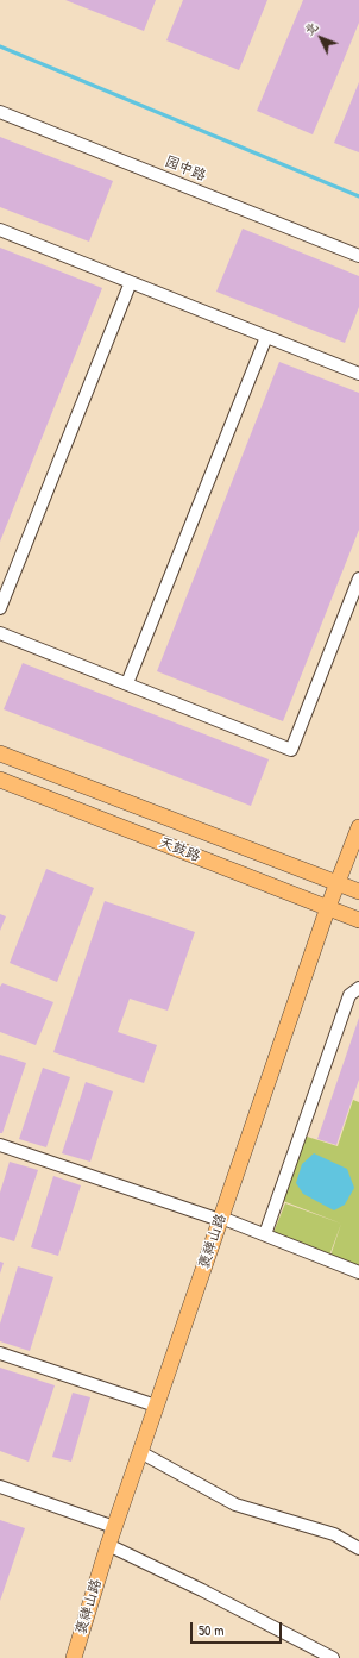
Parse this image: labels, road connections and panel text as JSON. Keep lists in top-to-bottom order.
{
  "streets": {
    "main road": ["天鼓路", "褒禅山路"],
    "street": ["园中路"]
  },
  "crossings": [
    ["天鼓路", "褒禅山路"]
  ],
  "scale_bar": "50 m",
  "north": "top left"
}
